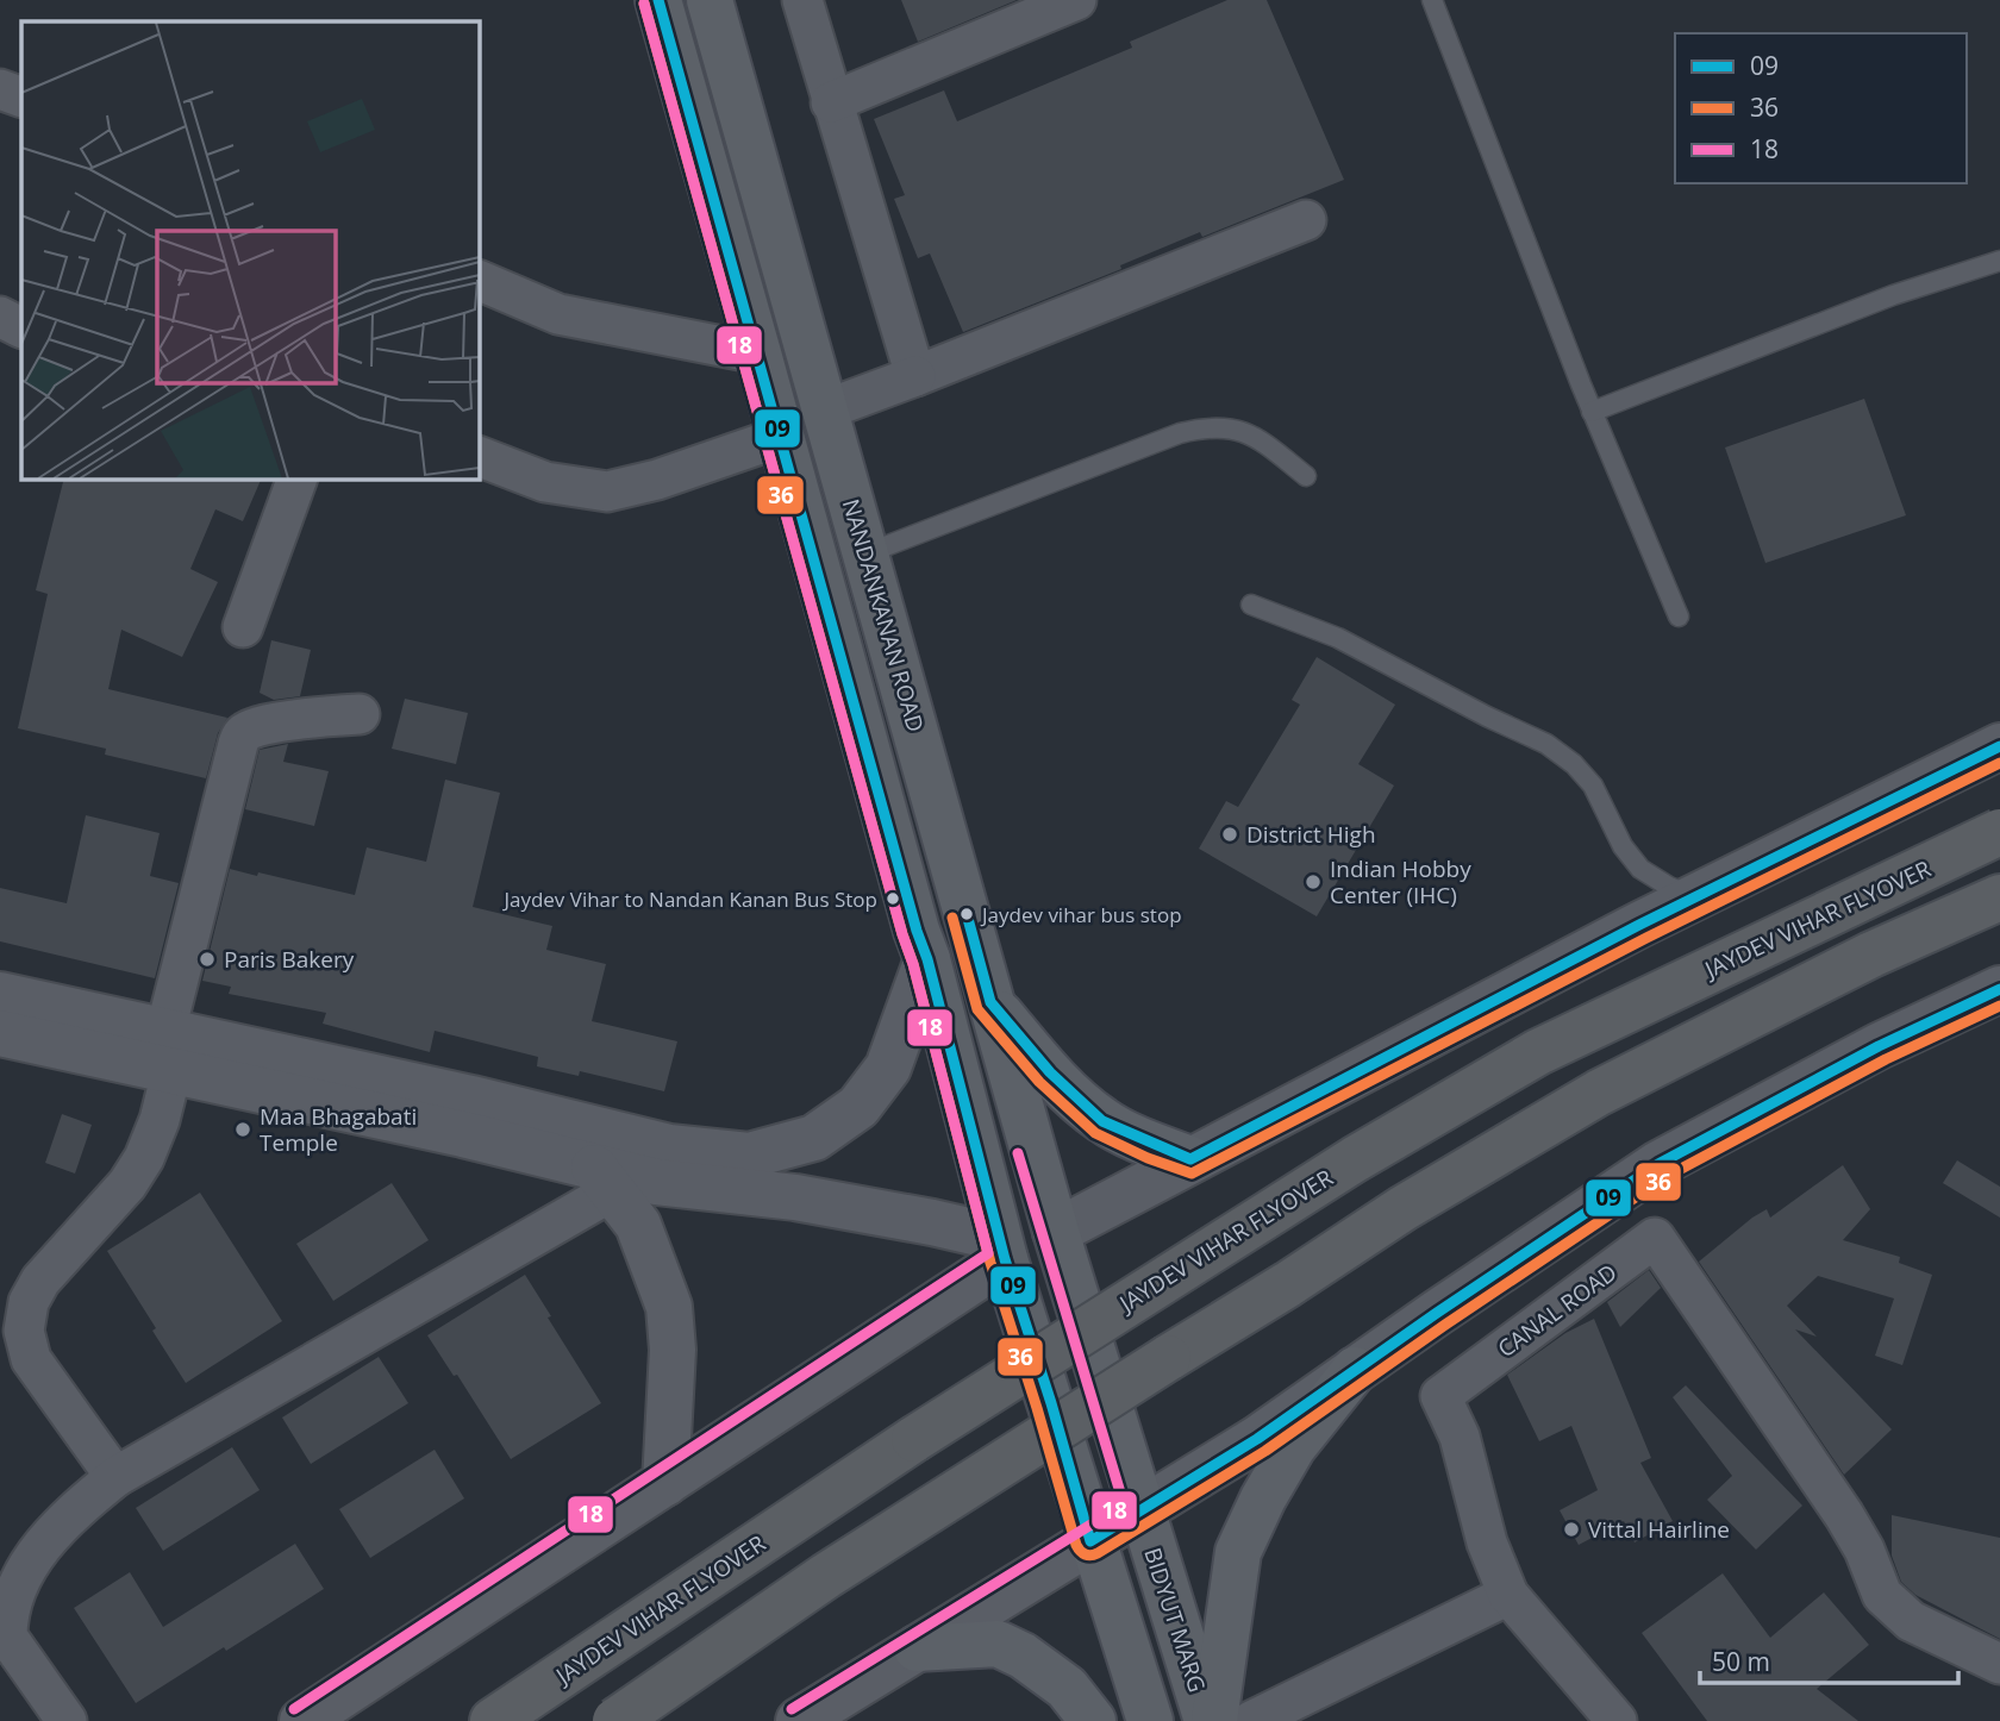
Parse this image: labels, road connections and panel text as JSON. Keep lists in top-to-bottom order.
{
  "streets": {
    "highway": ["JAYDEV VIHAR FLYOVER"],
    "main road": ["NANDANKANAN ROAD", "BIDYUT MARG"],
    "street": ["CANAL ROAD"]
  },
  "crossings": [
    ["NANDANKANAN ROAD", "BIDYUT MARG"]
  ],
  "places": [
    "District High",
    "Indian Hobby Center (IHC)",
    "Jaydev Vihar to Nandan Kanan Bus Stop",
    "Jaydev vihar bus stop",
    "Paris Bakery",
    "Maa Bhagabati Temple",
    "Vittal Hairline"
  ],
  "lines": ["transit line 09", "transit line 36", "transit line 18"],
  "legend": ["09", "36", "18"],
  "scale_bar": "50 m"
}
